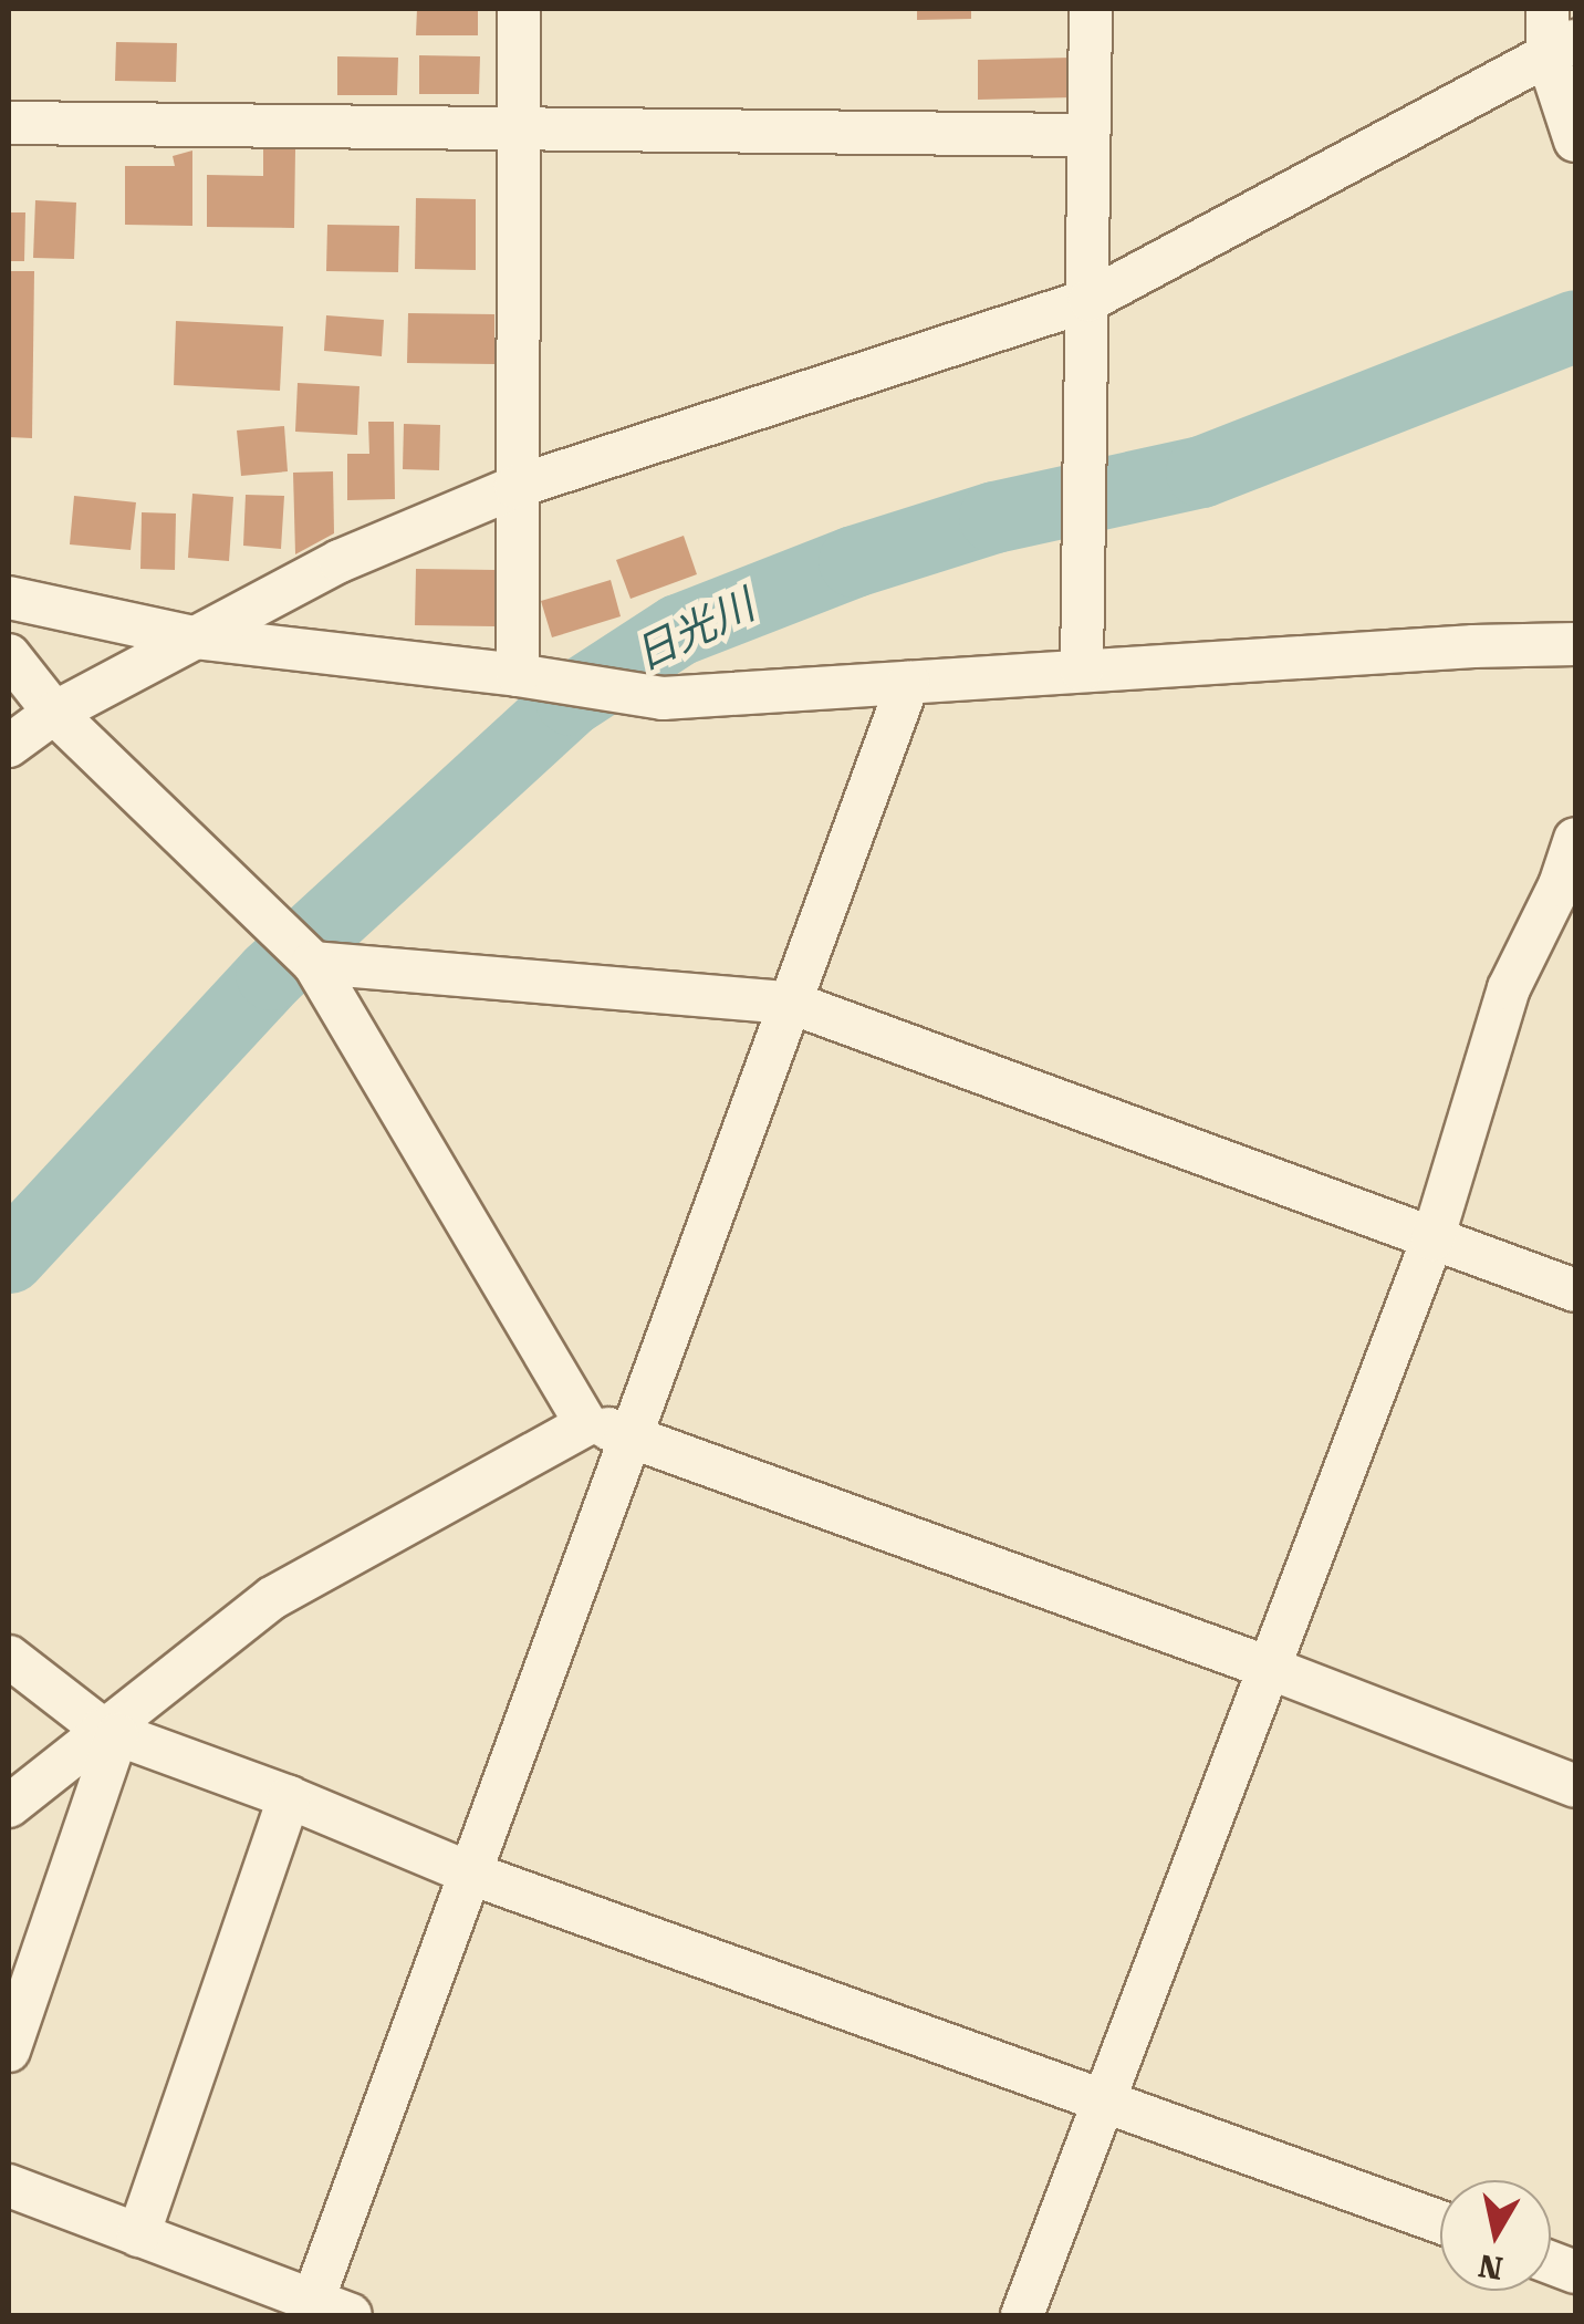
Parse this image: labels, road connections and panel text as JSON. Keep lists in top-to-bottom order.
{
  "water": ["日光川"],
  "north": "bottom"
}
